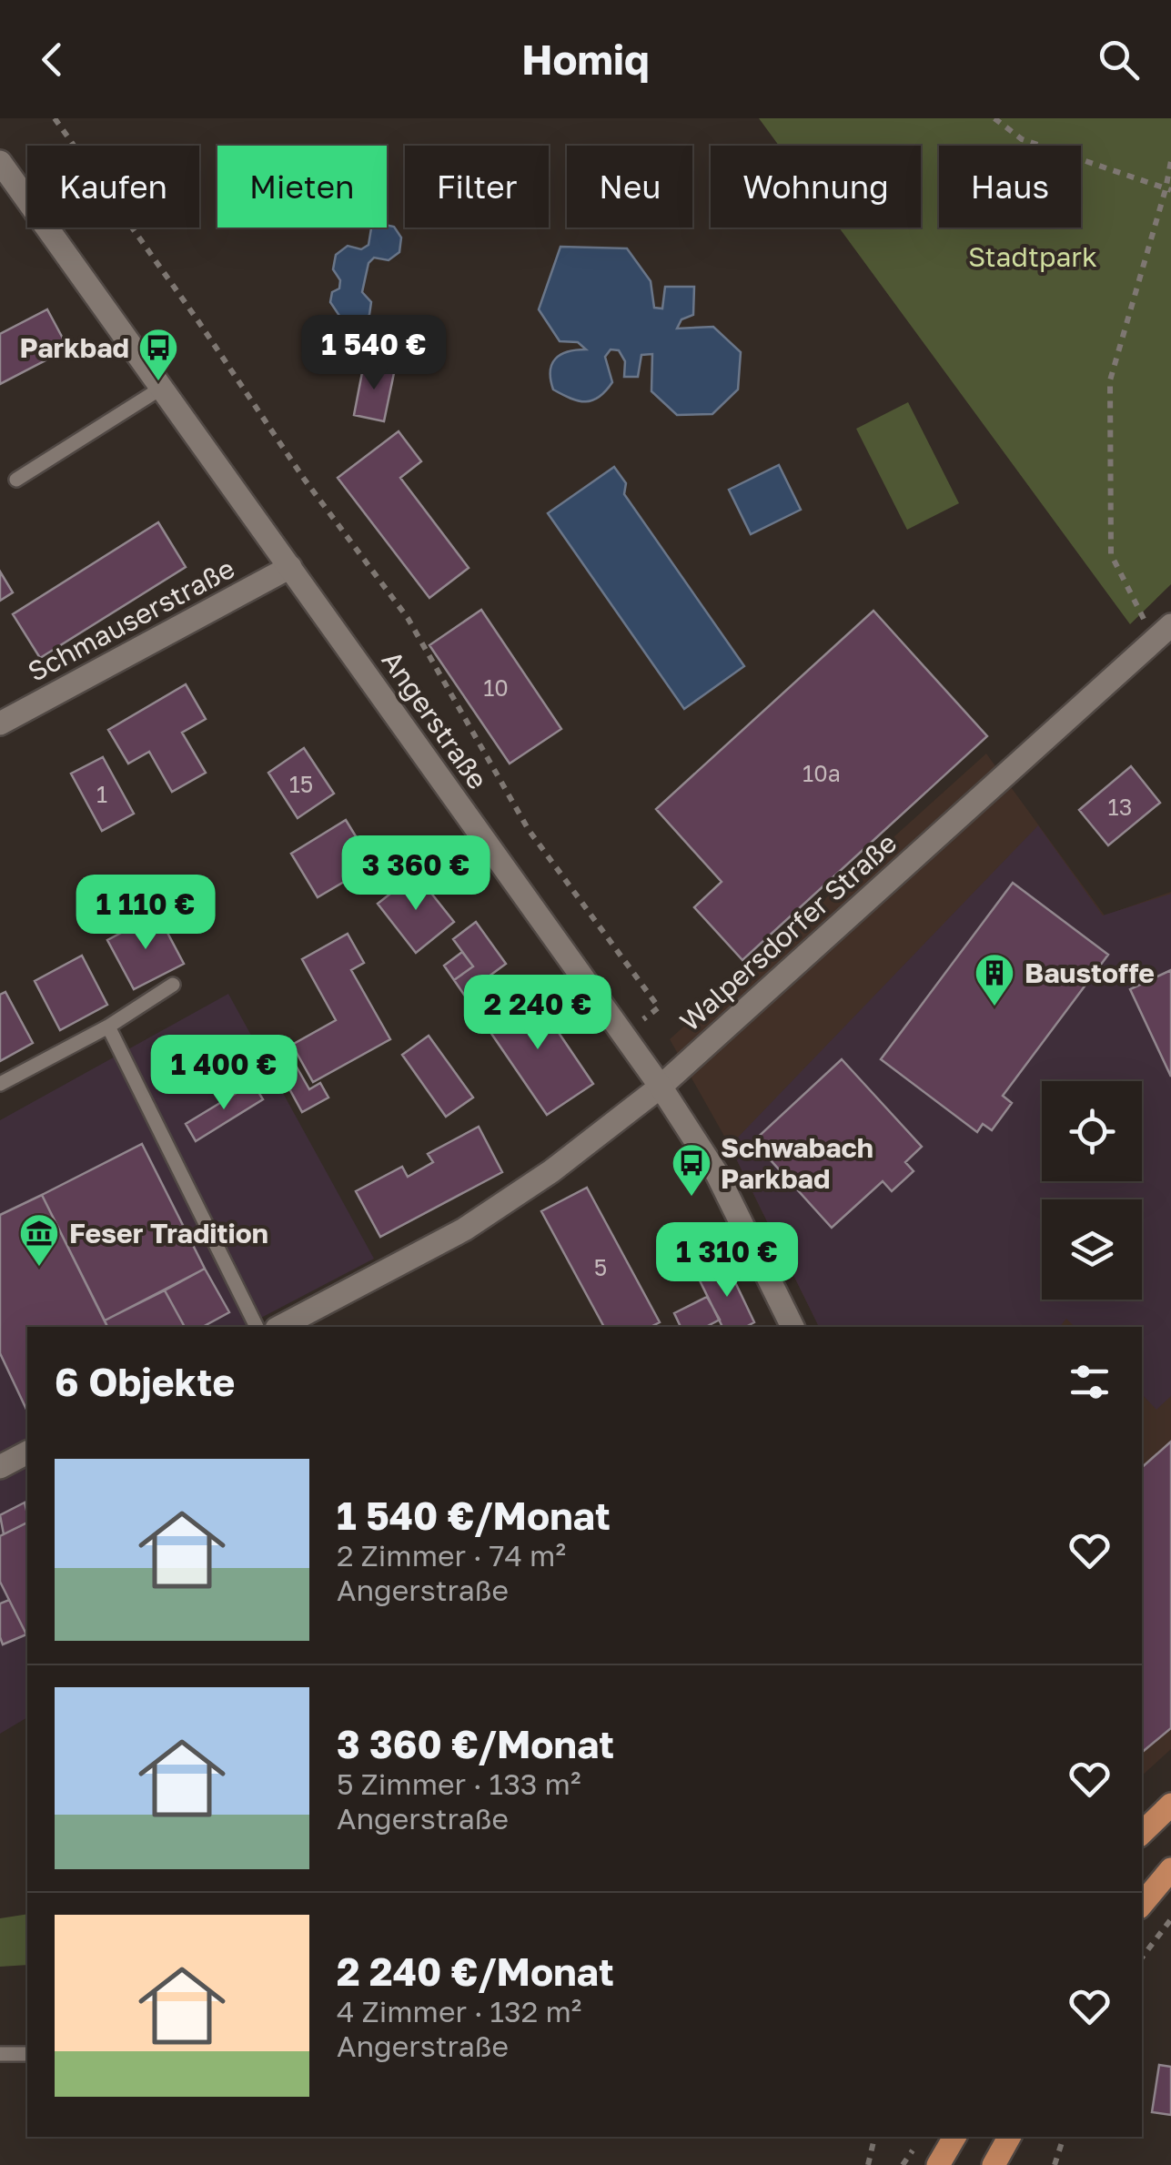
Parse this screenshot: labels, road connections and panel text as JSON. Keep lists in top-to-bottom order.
{
  "streets": {
    "street": ["Schmauserstraße", "Angerstraße", "Walpersdorfer Straße"]
  },
  "crossings": [
    ["Schmauserstraße", "Angerstraße"],
    ["Angerstraße", "Walpersdorfer Straße"]
  ],
  "parks": ["Stadtpark"],
  "places": {
    "bus stop": ["Parkbad", "Schwabach Parkbad"],
    "building": ["Baustoffe"],
    "museum": ["Feser Tradition"]
  },
  "house_numbers": [
    "10",
    "10a",
    "15",
    "1",
    "13",
    "5"
  ],
  "page": {
    "header": "Homiq",
    "chip": [
      "Kaufen",
      "Mieten",
      "Filter",
      "Neu",
      "Wohnung",
      "Haus"
    ],
    "price": [
      "1 540 €",
      "3 360 €",
      "1 110 €",
      "2 240 €",
      "1 400 €",
      "1 310 €"
    ],
    "heading": "6 Objekte",
    "list": [
      {
        "name": "1 540 €/Monat",
        "note": "2 Zimmer · 74 m² · Angerstraße"
      },
      {
        "name": "3 360 €/Monat",
        "note": "5 Zimmer · 133 m² · Angerstraße"
      },
      {
        "name": "2 240 €/Monat",
        "note": "4 Zimmer · 132 m² · Angerstraße"
      }
    ]
  }
}
